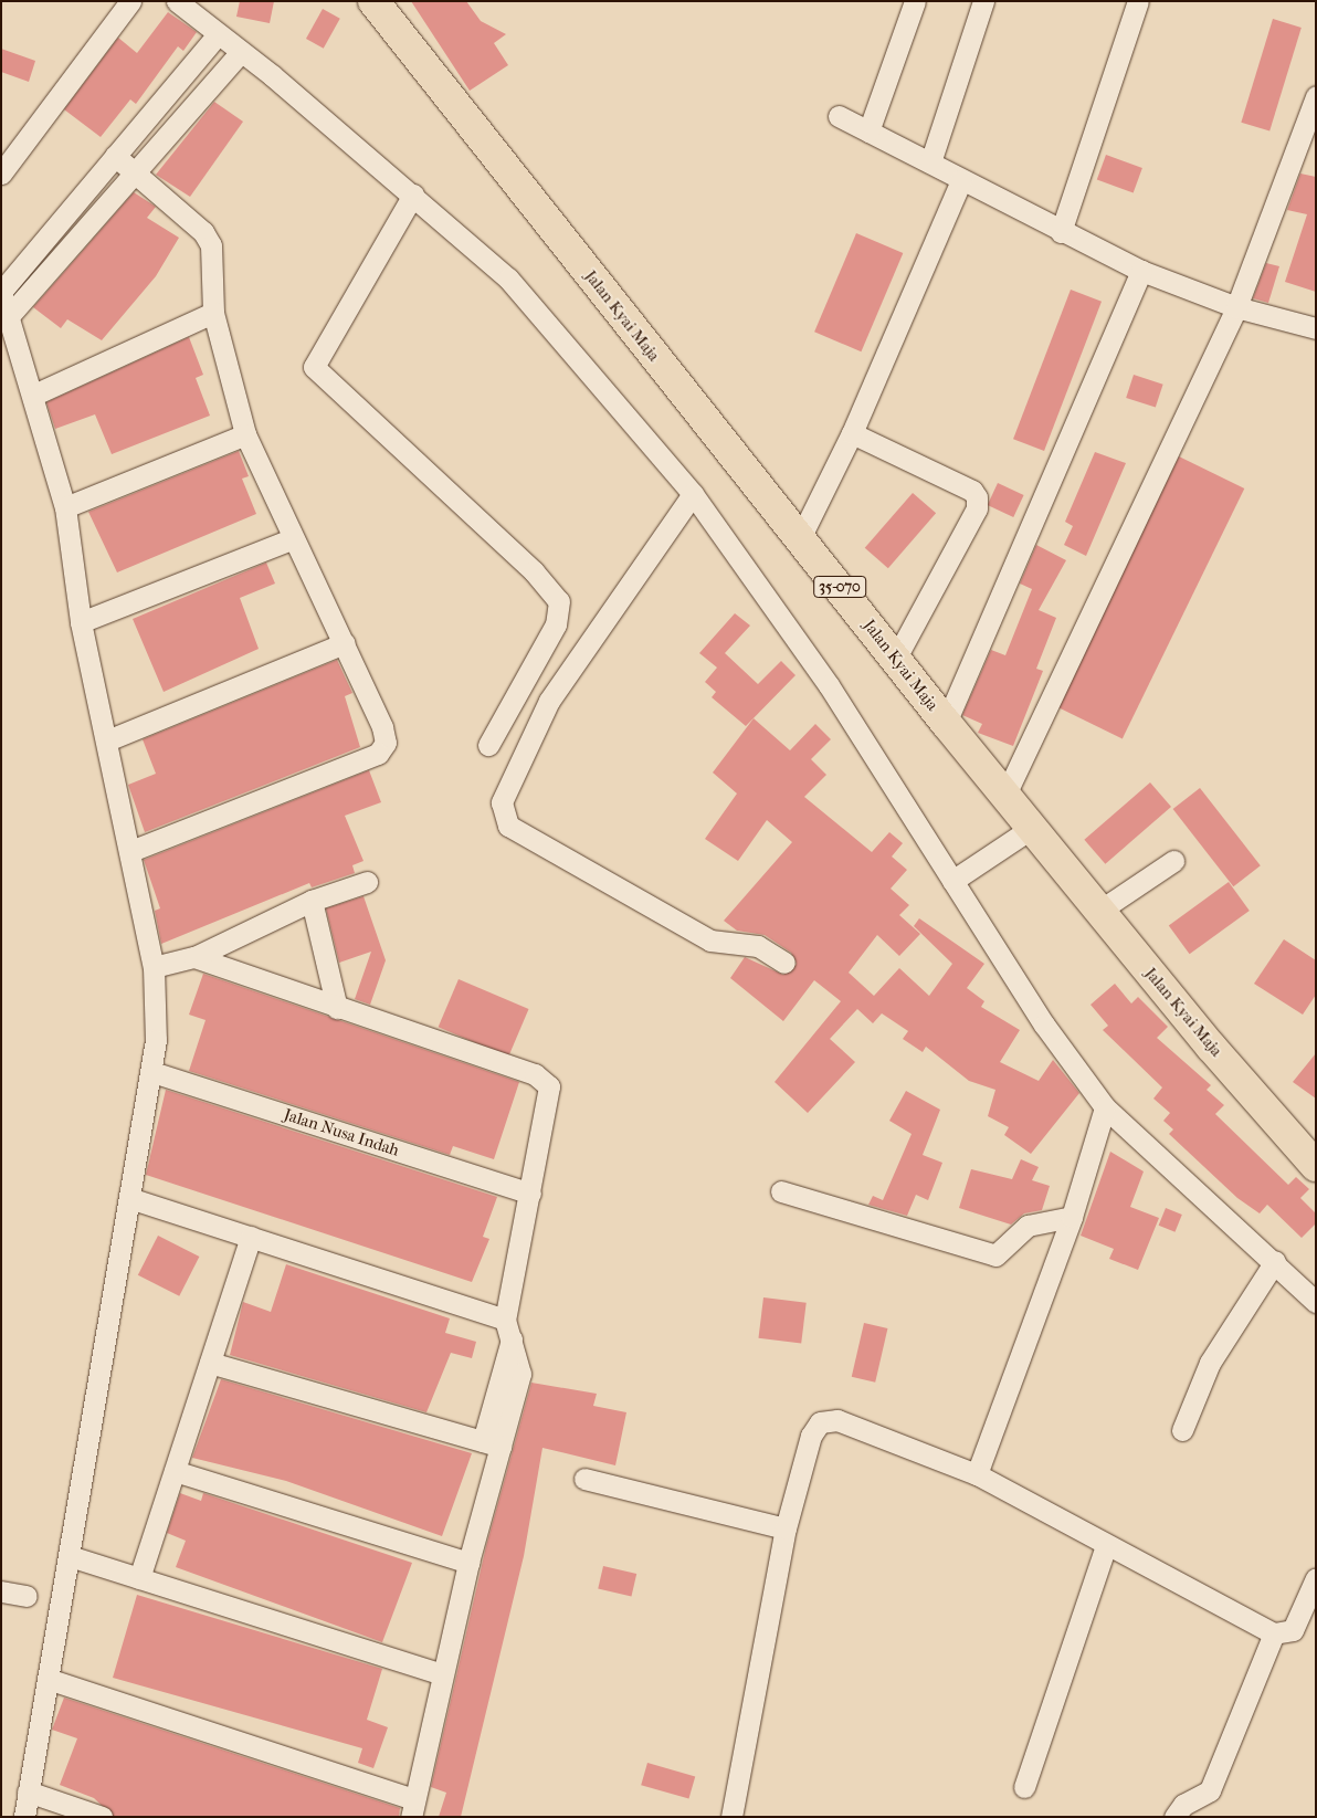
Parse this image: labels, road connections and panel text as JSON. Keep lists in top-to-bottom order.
{
  "streets": {
    "main road": ["Jalan Kyai Maja", "35-070"],
    "street": ["Jalan Nusa Indah"]
  }
}
